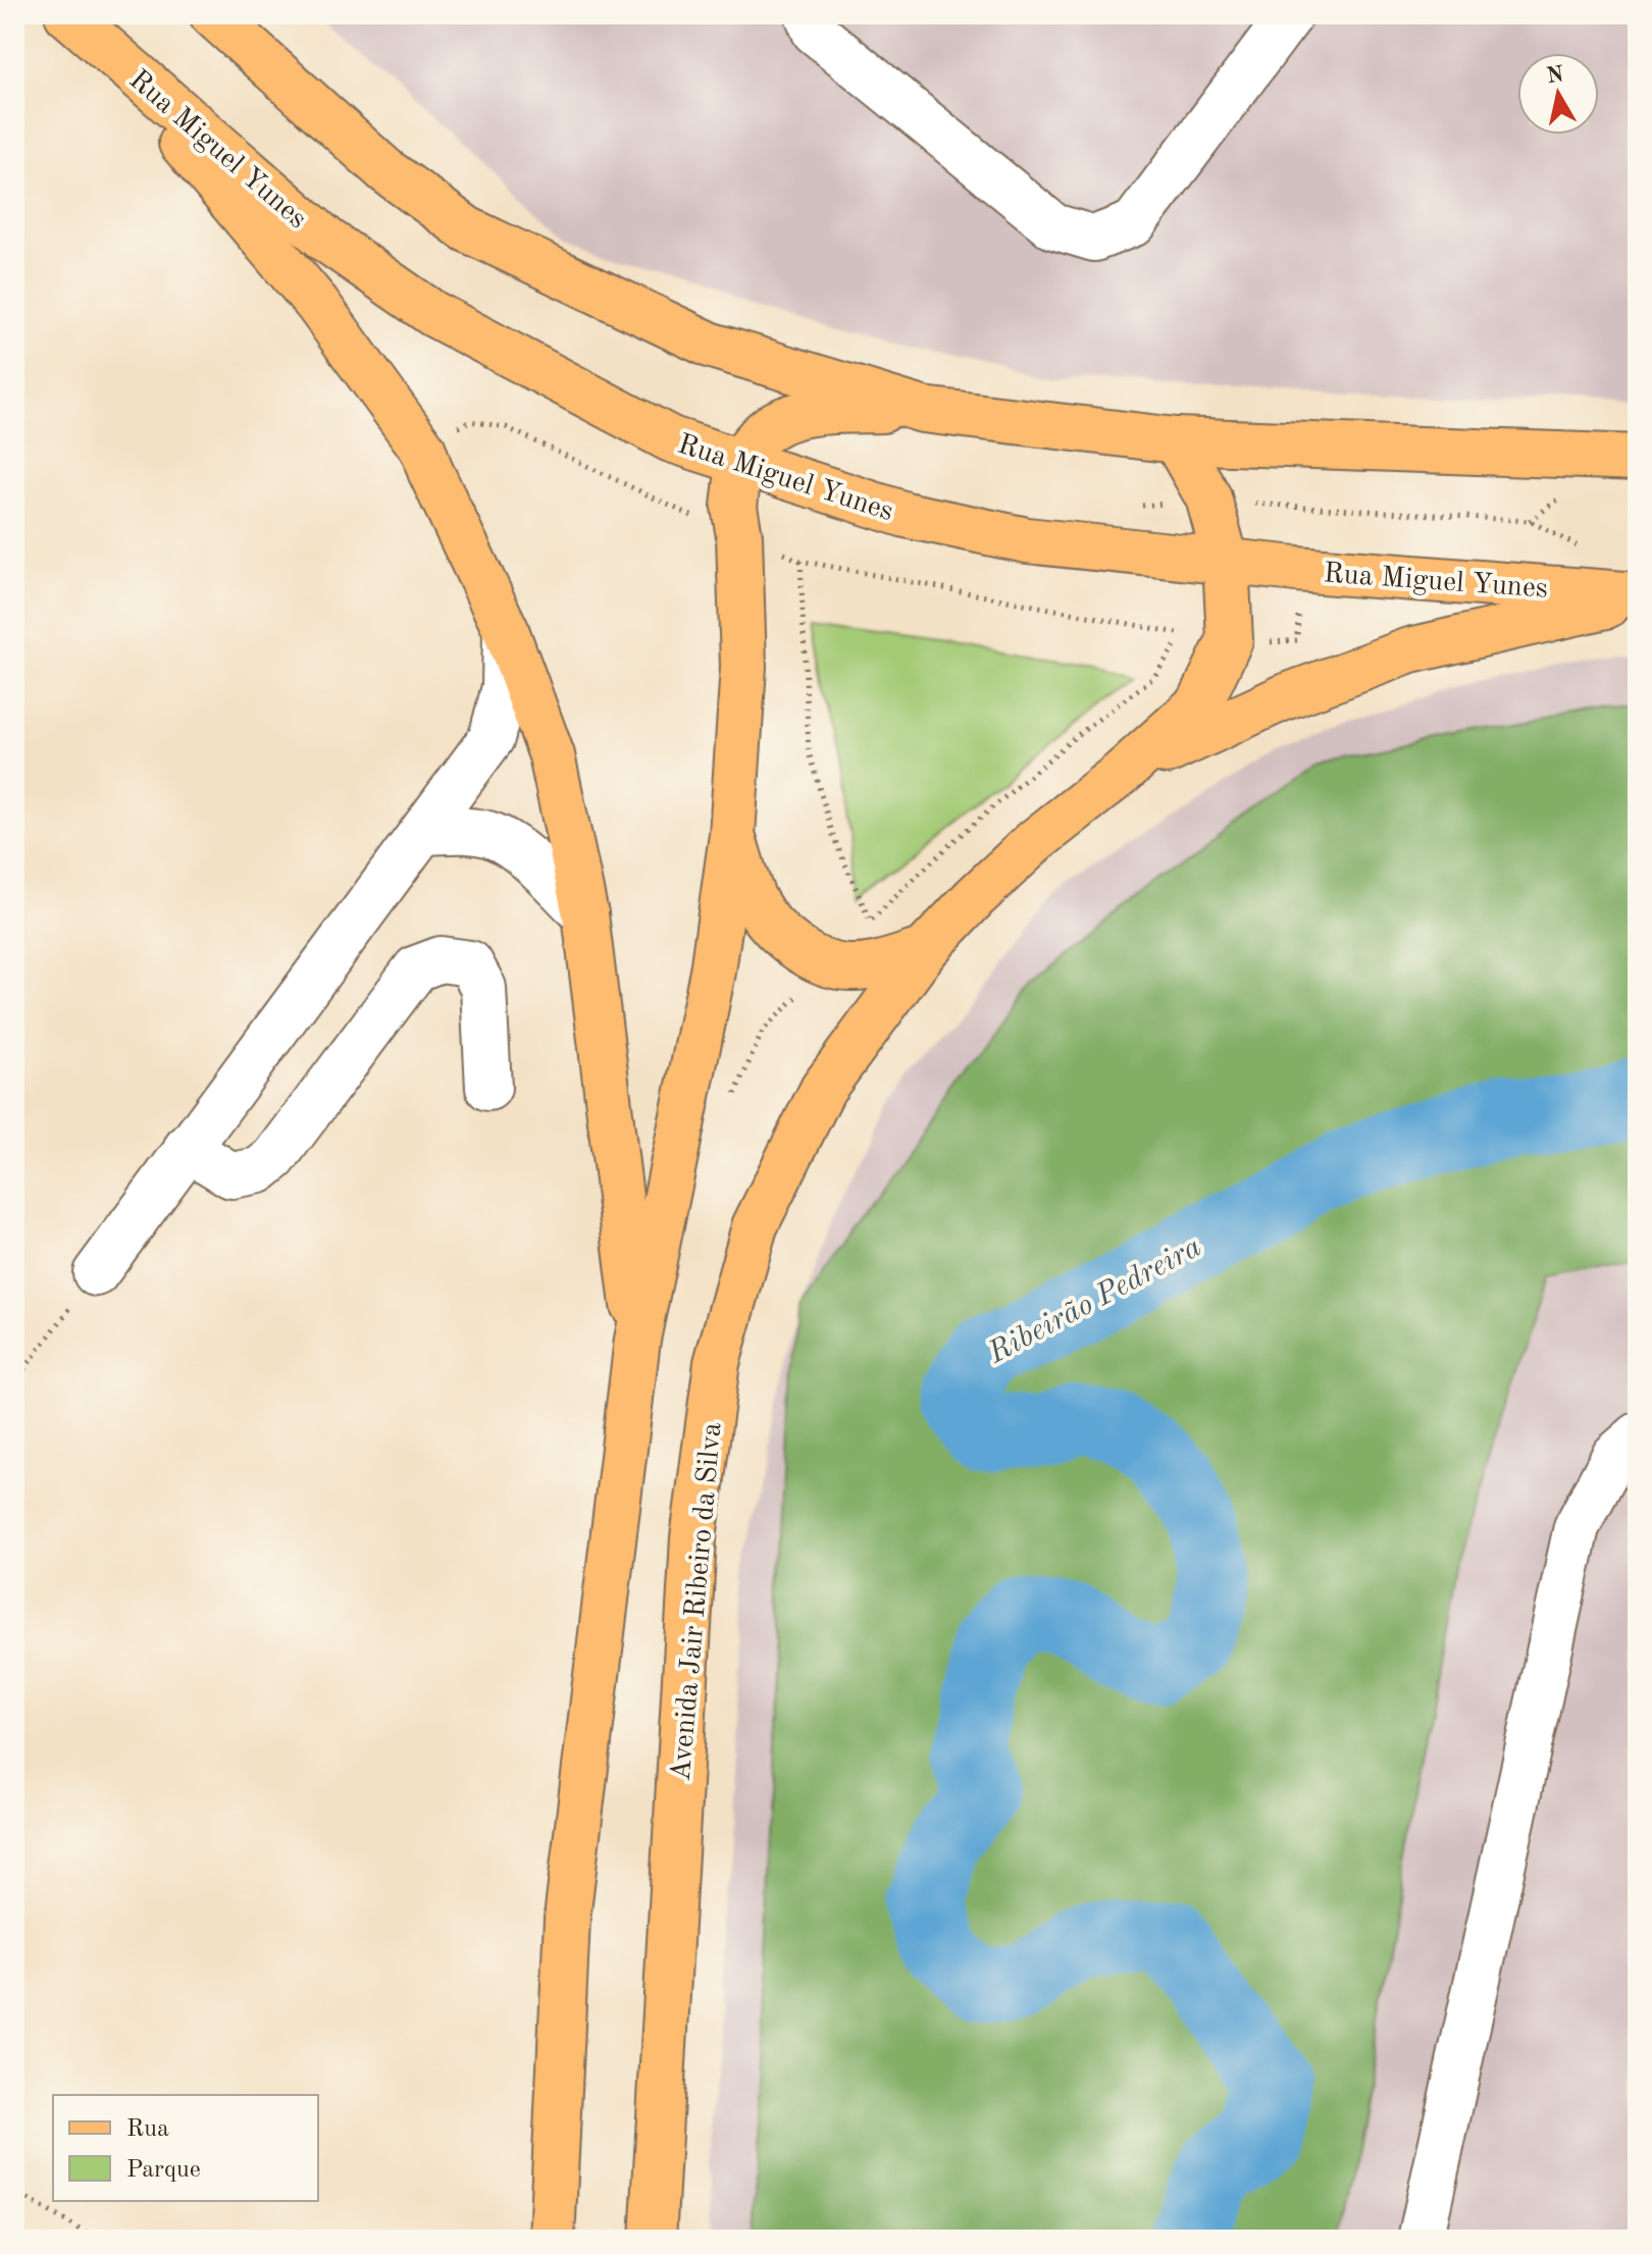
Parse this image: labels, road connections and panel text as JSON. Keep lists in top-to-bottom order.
{
  "streets": {
    "main road": ["Rua Miguel Yunes", "Avenida Jair Ribeiro da Silva"]
  },
  "crossings": [
    ["Rua Miguel Yunes", "Avenida Jair Ribeiro da Silva"]
  ],
  "water": ["Ribeirão Pedreira"],
  "legend": ["Rua", "Parque"],
  "north": "top"
}
